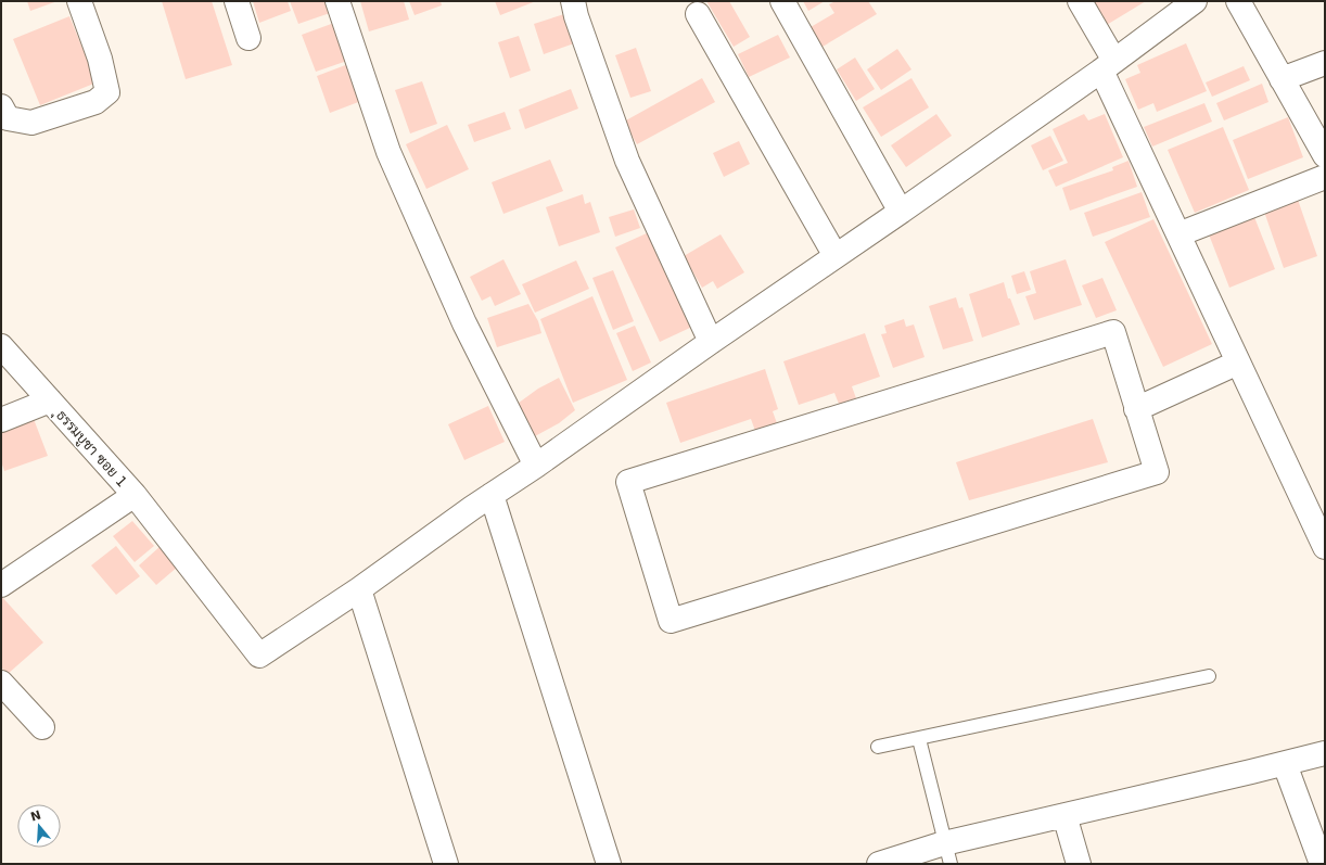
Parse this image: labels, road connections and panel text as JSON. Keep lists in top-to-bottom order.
{
  "streets": {
    "street": ["ุธรรมบูชา ซอย 1"]
  },
  "north": "top"
}
